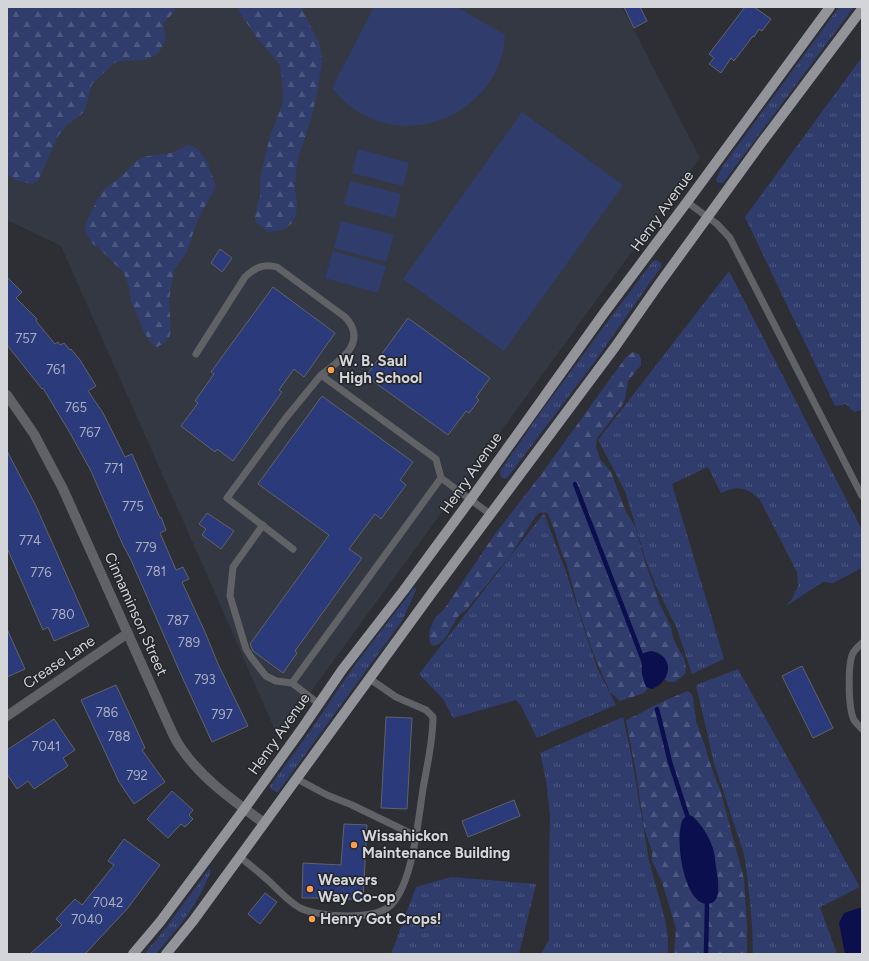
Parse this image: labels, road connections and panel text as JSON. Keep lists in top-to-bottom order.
{
  "streets": {
    "main road": ["Henry Avenue"],
    "street": ["Cinnaminson Street", "Crease Lane"]
  },
  "crossings": [
    ["Henry Avenue", "Cinnaminson Street"],
    ["Cinnaminson Street", "Crease Lane"]
  ],
  "places": [
    "W. B. Saul High School",
    "Wissahickon Maintenance Building",
    "Weavers Way Co-op",
    "Henry Got Crops!"
  ],
  "house_numbers": [
    "757",
    "761",
    "765",
    "767",
    "771",
    "775",
    "774",
    "779",
    "781",
    "776",
    "780",
    "787",
    "789",
    "793",
    "786",
    "797",
    "788",
    "7041",
    "792",
    "7042",
    "7040"
  ]
}
